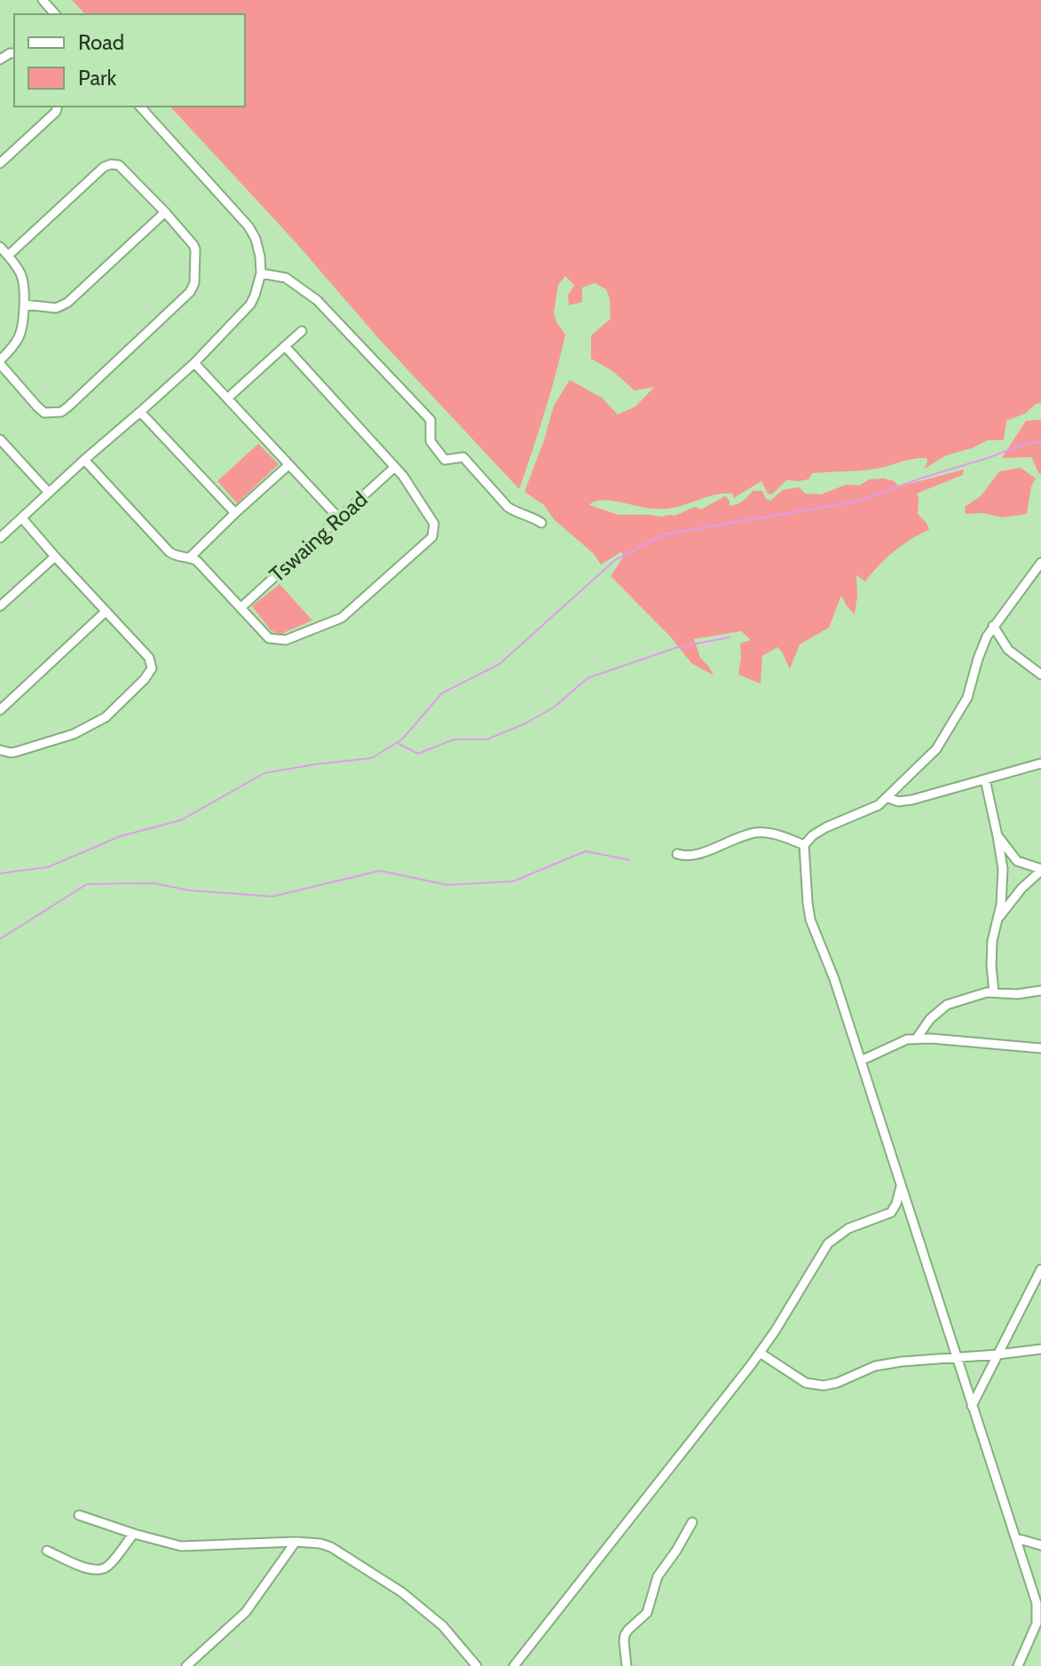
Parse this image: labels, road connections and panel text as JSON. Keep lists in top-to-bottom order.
{
  "streets": {
    "street": ["Tswaing Road"]
  },
  "legend": ["Road", "Park"]
}
